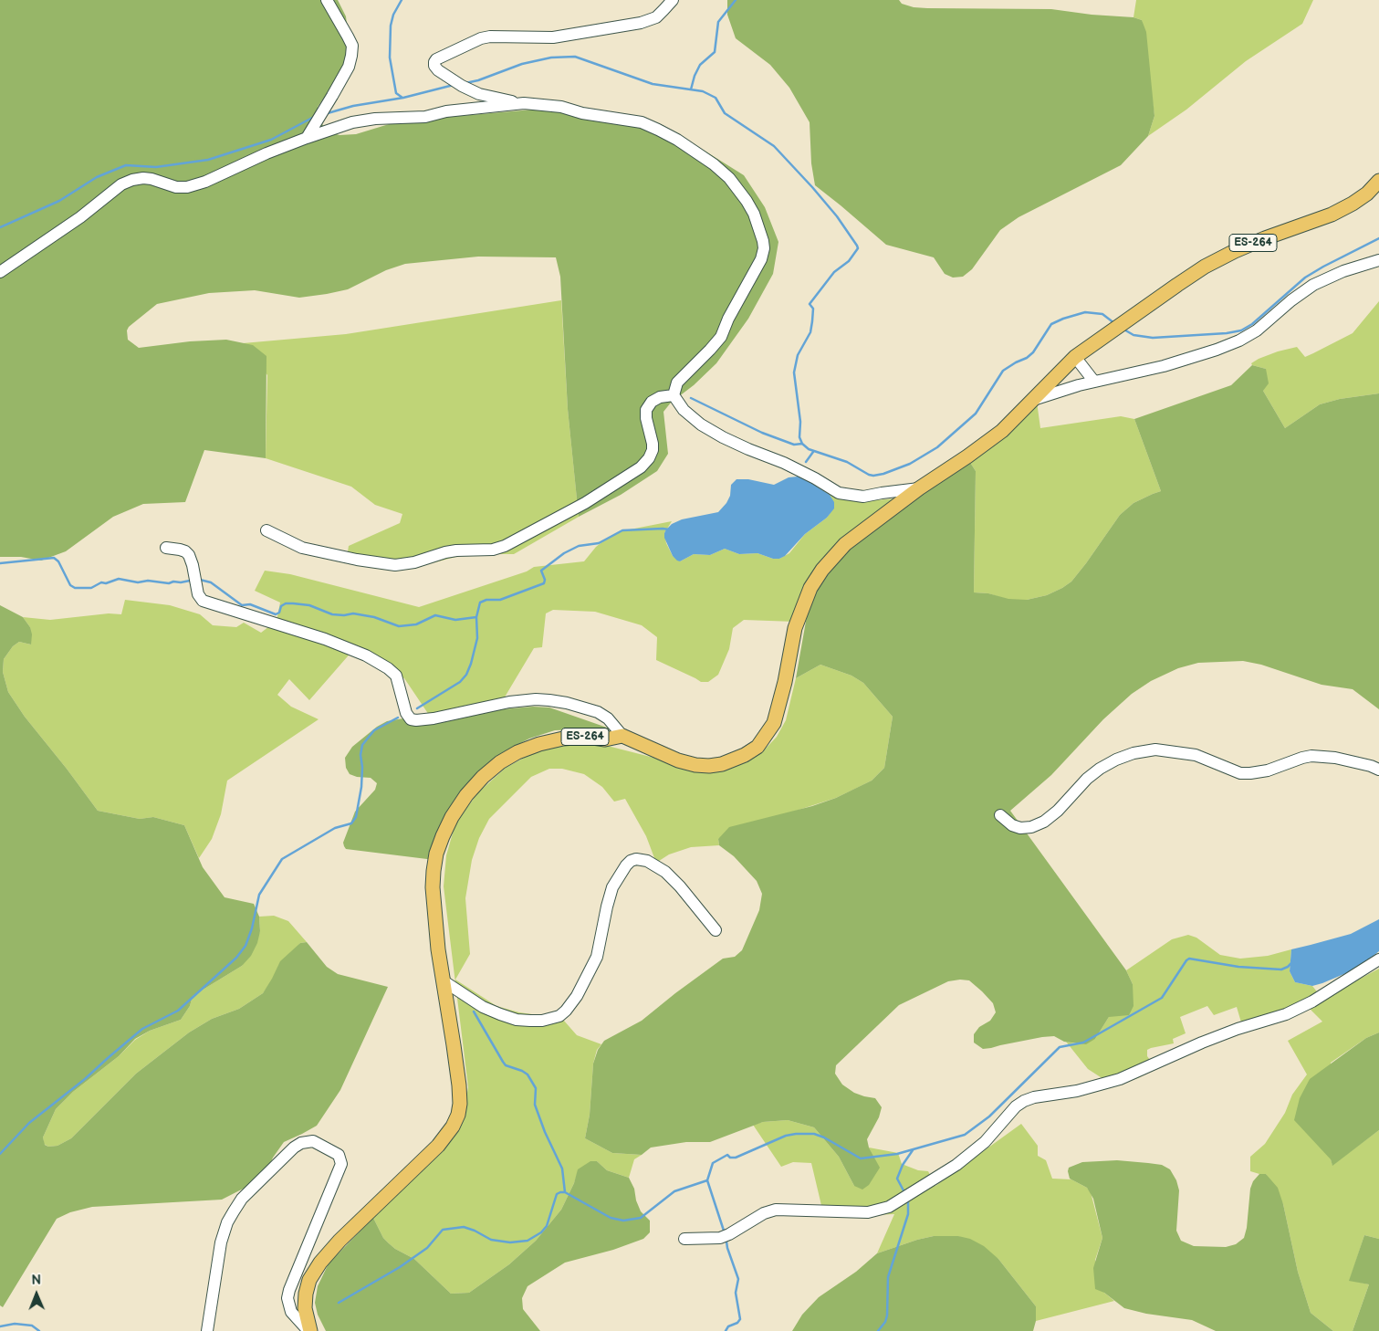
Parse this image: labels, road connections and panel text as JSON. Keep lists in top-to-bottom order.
{
  "streets": {
    "main road": ["ES-264"]
  },
  "north": "top"
}
